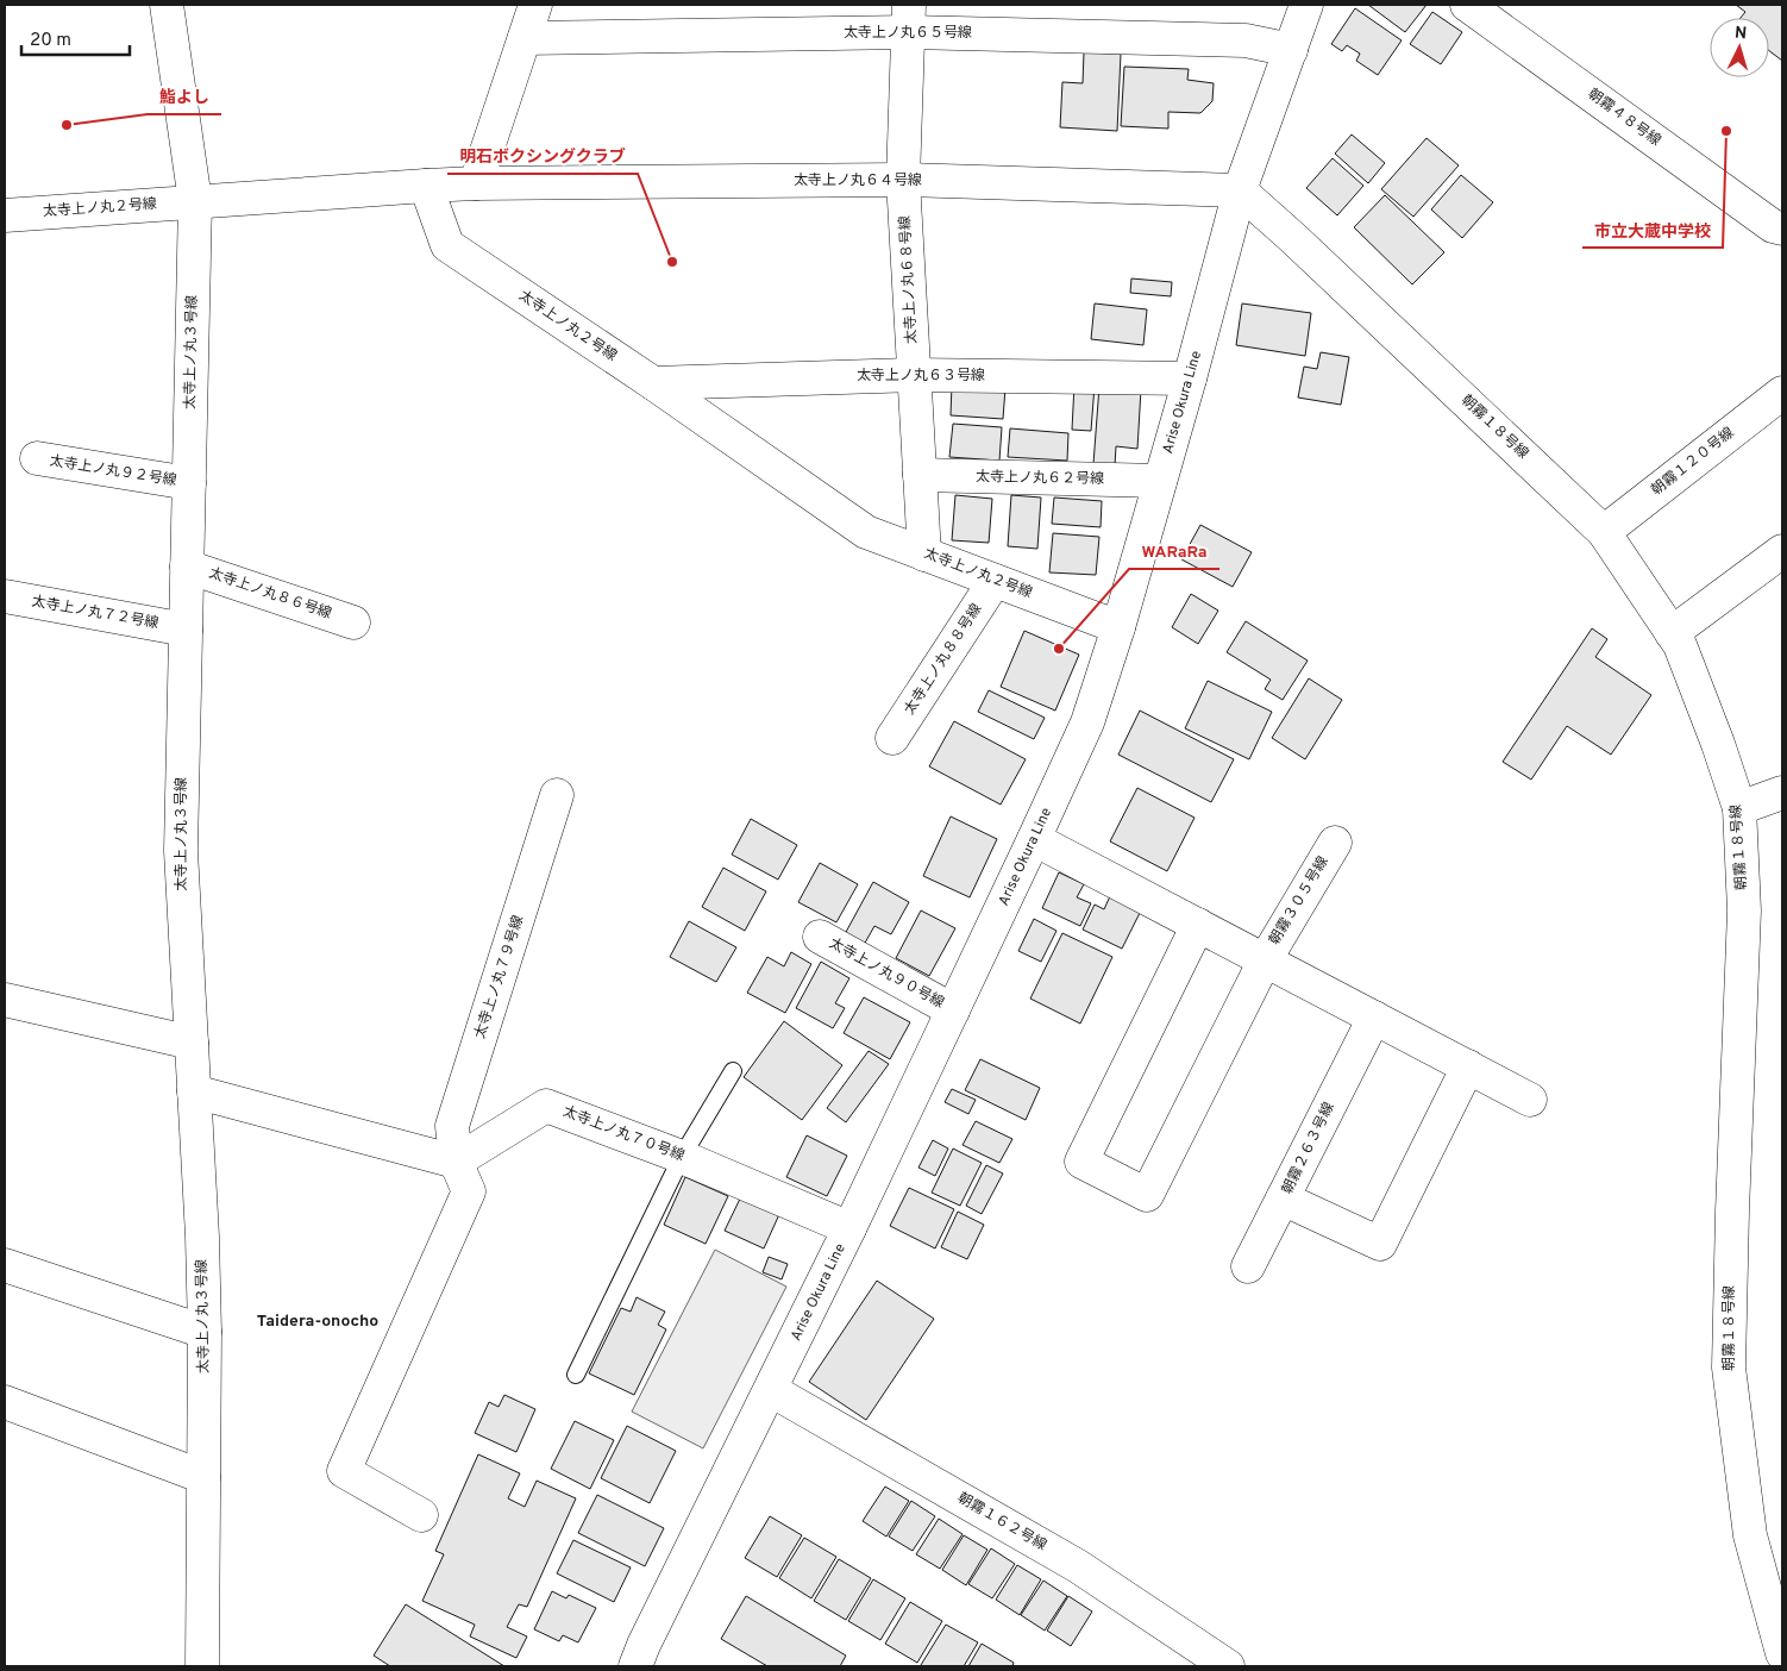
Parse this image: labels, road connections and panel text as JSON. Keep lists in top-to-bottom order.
{
  "streets": {
    "street": [
      "太寺上ノ丸６５号線",
      "朝霧４８号線",
      "太寺上ノ丸６４号線",
      "太寺上ノ丸２号線",
      "太寺上ノ丸６８号線",
      "太寺上ノ丸３号線",
      "太寺上ノ丸６３号線",
      "Arise Okura Line",
      "朝霧１８号線",
      "朝霧１２０号線",
      "太寺上ノ丸９２号線",
      "太寺上ノ丸６２号線",
      "太寺上ノ丸８６号線",
      "太寺上ノ丸７２号線",
      "太寺上ノ丸８８号線",
      "朝霧３０５号線",
      "太寺上ノ丸９０号線",
      "太寺上ノ丸７９号線",
      "太寺上ノ丸７０号線",
      "朝霧２６３号線",
      "朝霧１６２号線"
    ]
  },
  "crossings": [
    ["太寺上ノ丸６５号線", "太寺上ノ丸６８号線"],
    ["太寺上ノ丸６５号線", "Arise Okura Line"],
    ["太寺上ノ丸６４号線", "太寺上ノ丸２号線"],
    ["太寺上ノ丸６４号線", "太寺上ノ丸６８号線"],
    ["太寺上ノ丸６４号線", "Arise Okura Line"],
    ["太寺上ノ丸６４号線", "朝霧１８号線"],
    ["太寺上ノ丸２号線", "太寺上ノ丸６８号線"],
    ["太寺上ノ丸２号線", "太寺上ノ丸３号線"],
    ["太寺上ノ丸２号線", "太寺上ノ丸６３号線"],
    ["太寺上ノ丸２号線", "Arise Okura Line"],
    ["太寺上ノ丸２号線", "太寺上ノ丸８８号線"],
    ["太寺上ノ丸６８号線", "太寺上ノ丸６３号線"],
    ["太寺上ノ丸６８号線", "太寺上ノ丸６２号線"],
    ["太寺上ノ丸３号線", "太寺上ノ丸９２号線"],
    ["太寺上ノ丸３号線", "太寺上ノ丸８６号線"],
    ["太寺上ノ丸３号線", "太寺上ノ丸７２号線"],
    ["太寺上ノ丸６３号線", "Arise Okura Line"],
    ["Arise Okura Line", "朝霧１８号線"],
    ["Arise Okura Line", "太寺上ノ丸６２号線"],
    ["Arise Okura Line", "太寺上ノ丸９０号線"],
    ["Arise Okura Line", "太寺上ノ丸７０号線"],
    ["Arise Okura Line", "朝霧１６２号線"],
    ["朝霧１８号線", "朝霧１２０号線"],
    ["太寺上ノ丸７９号線", "太寺上ノ丸７０号線"]
  ],
  "districts": ["Taidera-onocho"],
  "places": [
    "鮨よし",
    "市立大蔵中学校",
    "明石ボクシングクラブ",
    "WARaRa"
  ],
  "scale_bar": "20 m",
  "north": "top"
}
